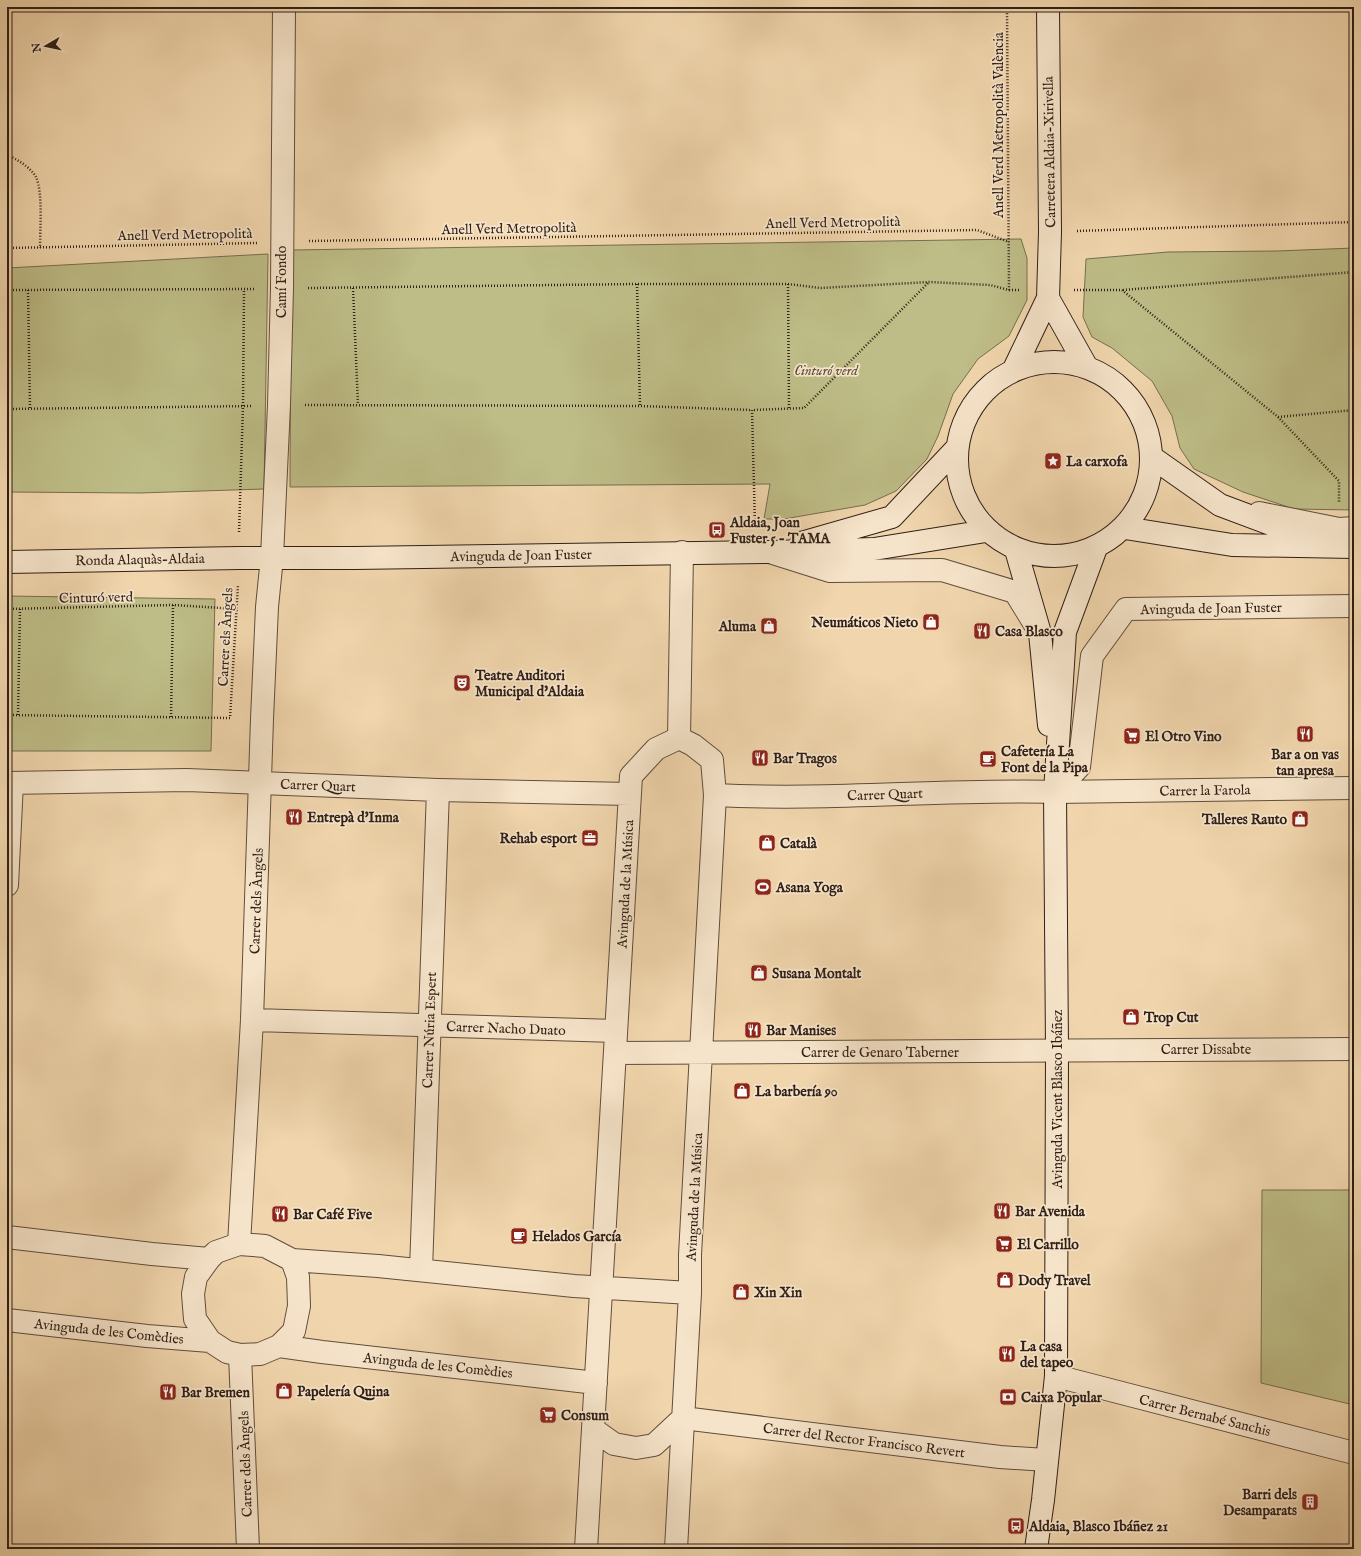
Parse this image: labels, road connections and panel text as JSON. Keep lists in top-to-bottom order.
{
  "streets": {
    "street": [
      "Carretera Aldaia-Xirivella",
      "Camí Fondo",
      "Avinguda de Joan Fuster",
      "Ronda Alaquàs-Aldaia",
      "Carrer Quart",
      "Carrer la Farola",
      "Avinguda de la Música",
      "Carrer dels Àngels",
      "Carrer Nacho Duato",
      "Carrer Núria Espert",
      "Carrer Dissabte",
      "Carrer de Genaro Taberner",
      "Avinguda Vicent Blasco Ibáñez",
      "Avinguda de les Comèdies",
      "Carrer Bernabé Sanchis",
      "Carrer del Rector Francisco Revert"
    ],
    "path": [
      "Anell Verd Metropolità València",
      "Anell Verd Metropolità",
      "Cinturó verd",
      "Carrer els Àngels"
    ]
  },
  "crossings": [
    ["Anell Verd Metropolità València", "Anell Verd Metropolità"],
    ["Anell Verd Metropolità", "Camí Fondo"],
    ["Camí Fondo", "Avinguda de Joan Fuster"],
    ["Camí Fondo", "Ronda Alaquàs-Aldaia"],
    ["Camí Fondo", "Carrer dels Àngels"],
    ["Avinguda de Joan Fuster", "Ronda Alaquàs-Aldaia"],
    ["Avinguda de Joan Fuster", "Carrer Quart"],
    ["Avinguda de Joan Fuster", "Carrer la Farola"],
    ["Avinguda de Joan Fuster", "Carrer dels Àngels"],
    ["Avinguda de Joan Fuster", "Avinguda Vicent Blasco Ibáñez"],
    ["Ronda Alaquàs-Aldaia", "Carrer els Àngels"],
    ["Ronda Alaquàs-Aldaia", "Carrer dels Àngels"],
    ["Cinturó verd", "Carrer els Àngels"],
    ["Carrer Quart", "Carrer la Farola"],
    ["Carrer Quart", "Avinguda de la Música"],
    ["Carrer Quart", "Carrer dels Àngels"],
    ["Carrer Quart", "Carrer Núria Espert"],
    ["Carrer Quart", "Avinguda Vicent Blasco Ibáñez"],
    ["Carrer la Farola", "Avinguda Vicent Blasco Ibáñez"],
    ["Avinguda de la Música", "Carrer Nacho Duato"],
    ["Avinguda de la Música", "Carrer de Genaro Taberner"],
    ["Avinguda de la Música", "Avinguda de les Comèdies"],
    ["Avinguda de la Música", "Carrer del Rector Francisco Revert"],
    ["Carrer dels Àngels", "Carrer Nacho Duato"],
    ["Carrer dels Àngels", "Avinguda de les Comèdies"],
    ["Carrer Nacho Duato", "Carrer Núria Espert"],
    ["Carrer Dissabte", "Carrer de Genaro Taberner"],
    ["Carrer Dissabte", "Avinguda Vicent Blasco Ibáñez"],
    ["Carrer de Genaro Taberner", "Avinguda Vicent Blasco Ibáñez"],
    ["Avinguda Vicent Blasco Ibáñez", "Carrer Bernabé Sanchis"],
    ["Avinguda Vicent Blasco Ibáñez", "Carrer del Rector Francisco Revert"]
  ],
  "parks": ["Cinturó verd"],
  "places": {
    "place": ["La carxofa"],
    "bus stop": ["Aldaia, Joan Fuster 5 - TAMA", "Aldaia, Blasco Ibáñez 21"],
    "shop": [
      "Neumáticos Nieto",
      "Aluma",
      "Talleres Rauto",
      "Català",
      "Susana Montalt",
      "Trop Cut",
      "La barbería 90",
      "Dody Travel",
      "Xin Xin",
      "Papelería Quina"
    ],
    "restaurant": [
      "Casa Blasco",
      "Bar a on vas tan apresa",
      "Bar Tragos",
      "Entrepà d'Inma",
      "Bar Manises",
      "Bar Avenida",
      "Bar Café Five",
      "La casa del tapeo",
      "Bar Bremen"
    ],
    "theatre": ["Teatre Auditori Municipal d'Aldaia"],
    "supermarket": ["El Otro Vino", "El Carrillo", "Consum"],
    "cafe": ["Cafetería La Font de la Pipa", "Helados García"],
    "office": ["Rehab esport"],
    "sports": ["Asana Yoga"],
    "bank": ["Caixa Popular"],
    "building": ["Barri dels Desamparats"]
  },
  "north": "left"
}
